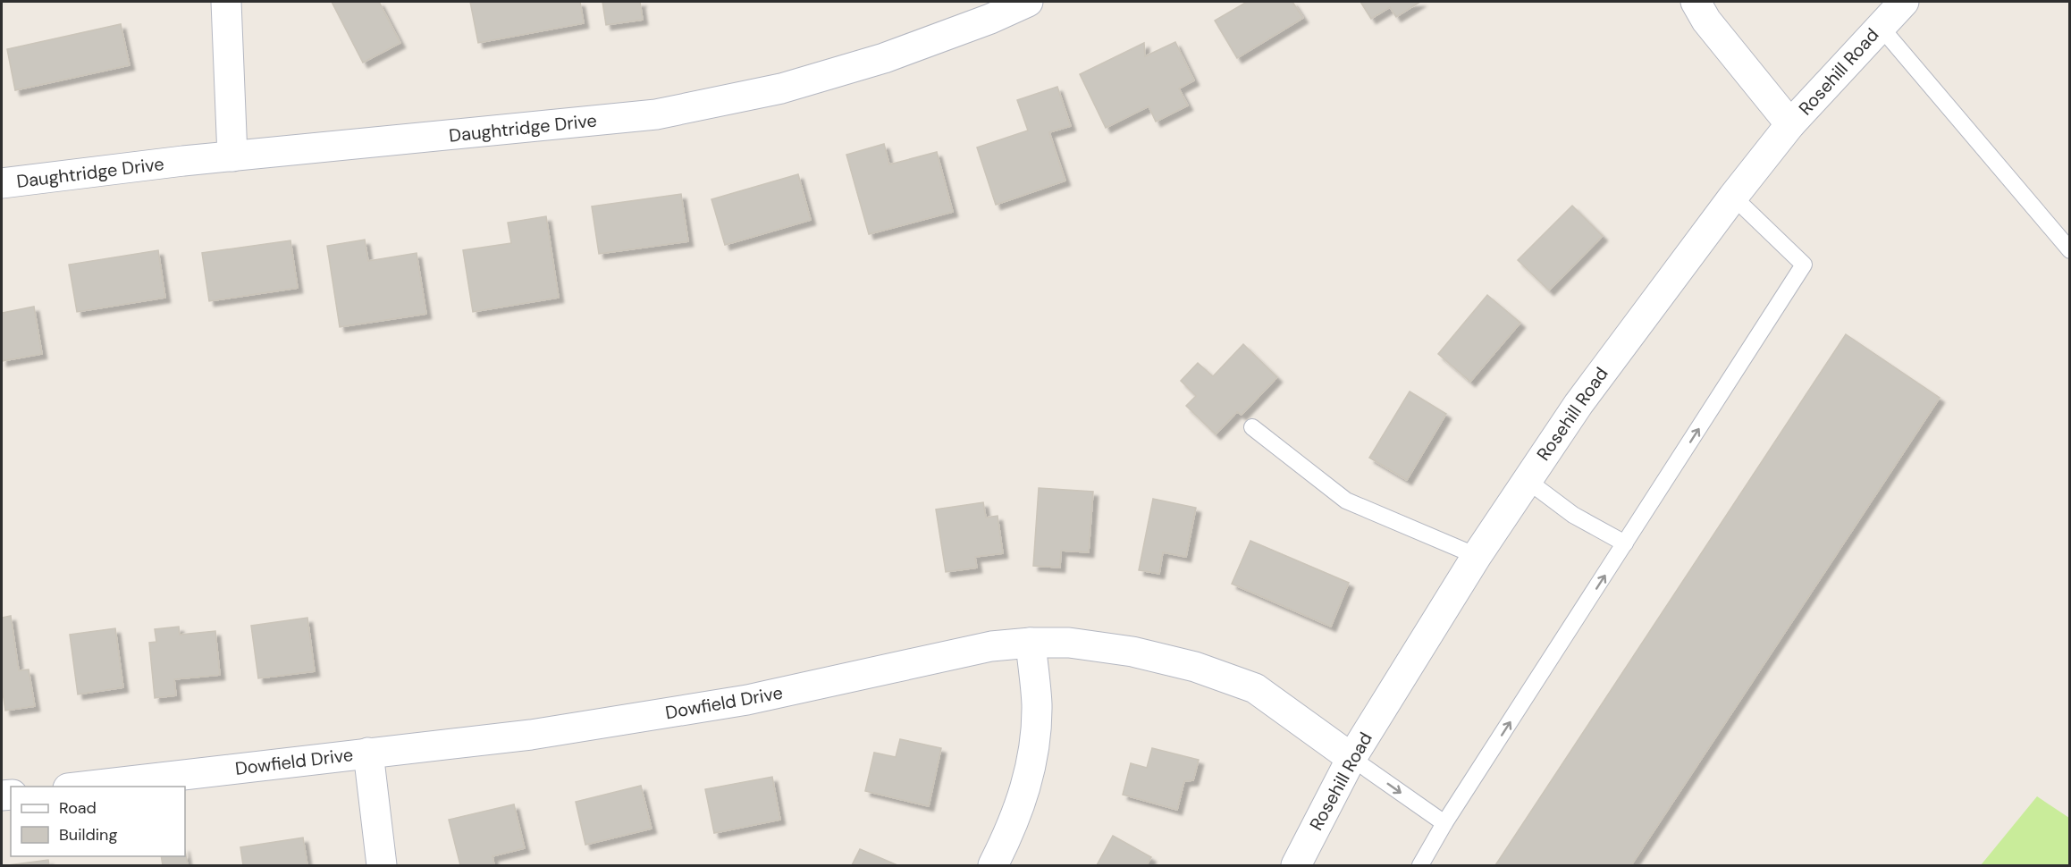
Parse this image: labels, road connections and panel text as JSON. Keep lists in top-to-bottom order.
{
  "streets": {
    "street": ["Rosehill Road", "Daughtridge Drive", "Dowfield Drive"]
  },
  "crossings": [
    ["Rosehill Road", "Dowfield Drive"]
  ],
  "legend": ["Road", "Building"]
}
